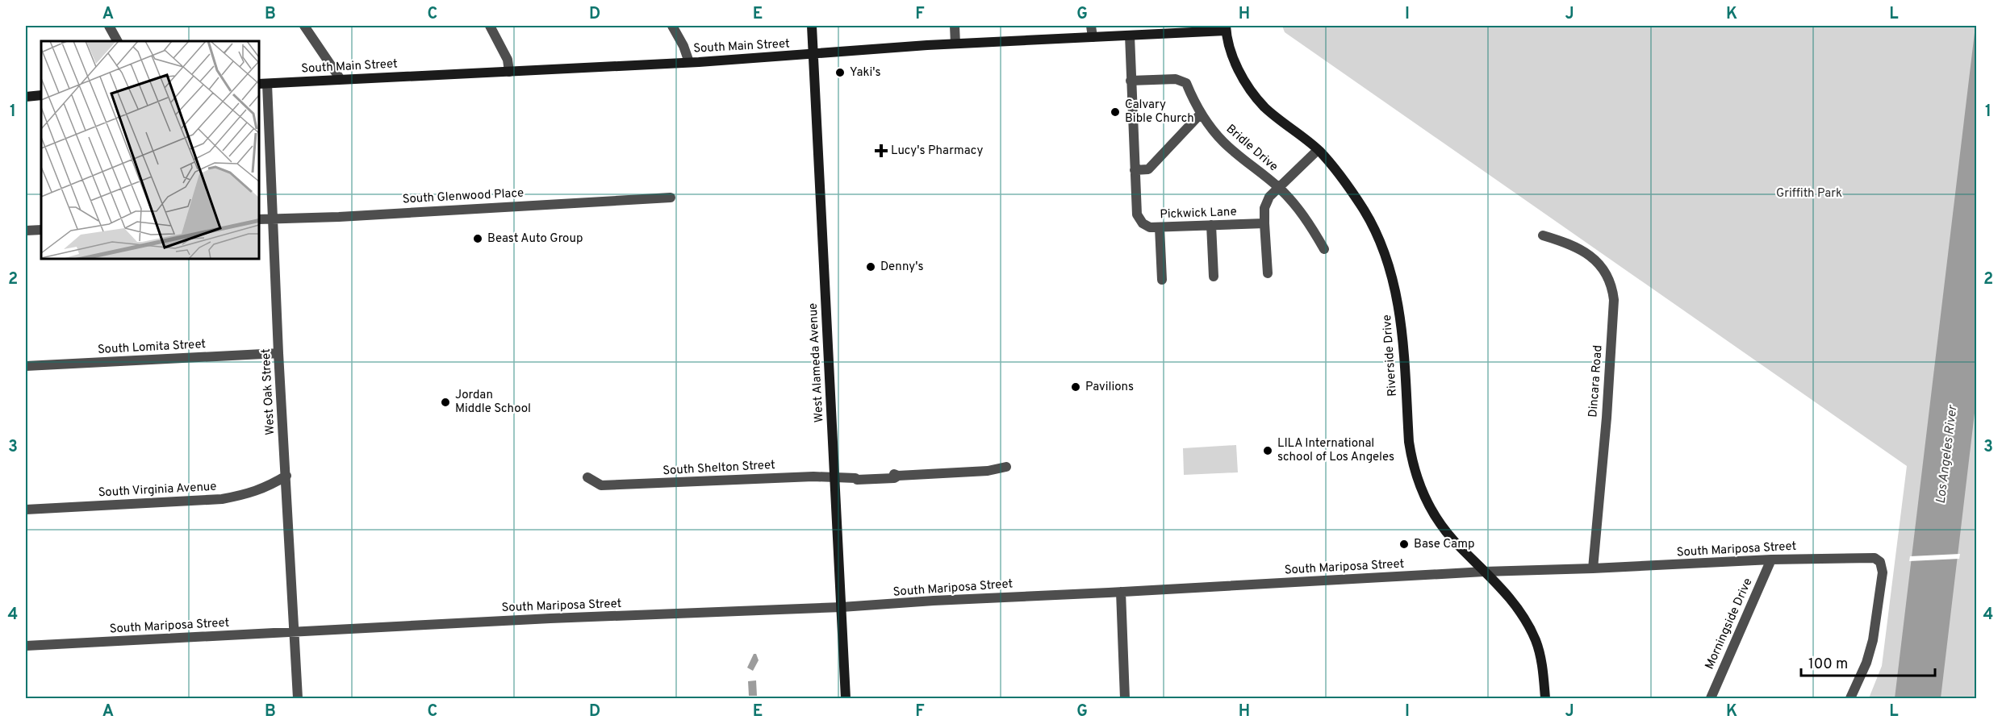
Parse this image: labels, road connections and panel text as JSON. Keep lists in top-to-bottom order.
{
  "streets": {
    "main road": ["South Main Street", "Riverside Drive", "West Alameda Avenue"],
    "street": [
      "Bridle Drive",
      "South Glenwood Place",
      "Pickwick Lane",
      "South Lomita Street",
      "Dincara Road",
      "West Oak Street",
      "South Shelton Street",
      "South Virginia Avenue",
      "South Mariposa Street",
      "Morningside Drive"
    ]
  },
  "crossings": [
    ["South Main Street", "Pickwick Lane"],
    ["South Main Street", "Riverside Drive"],
    ["South Main Street", "West Alameda Avenue"],
    ["South Main Street", "West Oak Street"],
    ["Bridle Drive", "Pickwick Lane"],
    ["South Glenwood Place", "West Oak Street"],
    ["South Lomita Street", "West Oak Street"],
    ["Riverside Drive", "South Mariposa Street"],
    ["West Alameda Avenue", "South Shelton Street"],
    ["West Alameda Avenue", "South Mariposa Street"],
    ["Dincara Road", "South Mariposa Street"],
    ["West Oak Street", "South Virginia Avenue"],
    ["West Oak Street", "South Mariposa Street"],
    ["South Mariposa Street", "Morningside Drive"]
  ],
  "water": ["Los Angeles River"],
  "parks": ["Griffith Park"],
  "places": {
    "other": [
      "Yaki's",
      "Calvary Bible Church",
      "Beast Auto Group",
      "Denny's",
      "Pavilions",
      "Jordan Middle School",
      "LILA International school of Los Angeles",
      "Base Camp"
    ],
    "health": ["Lucy's Pharmacy"]
  },
  "scale_bar": "100 m",
  "grid": {
    "columns": [
      "A",
      "B",
      "C",
      "D",
      "E",
      "F",
      "G",
      "H",
      "I",
      "J",
      "K",
      "L"
    ],
    "rows": [
      "1",
      "2",
      "3",
      "4"
    ]
  }
}
